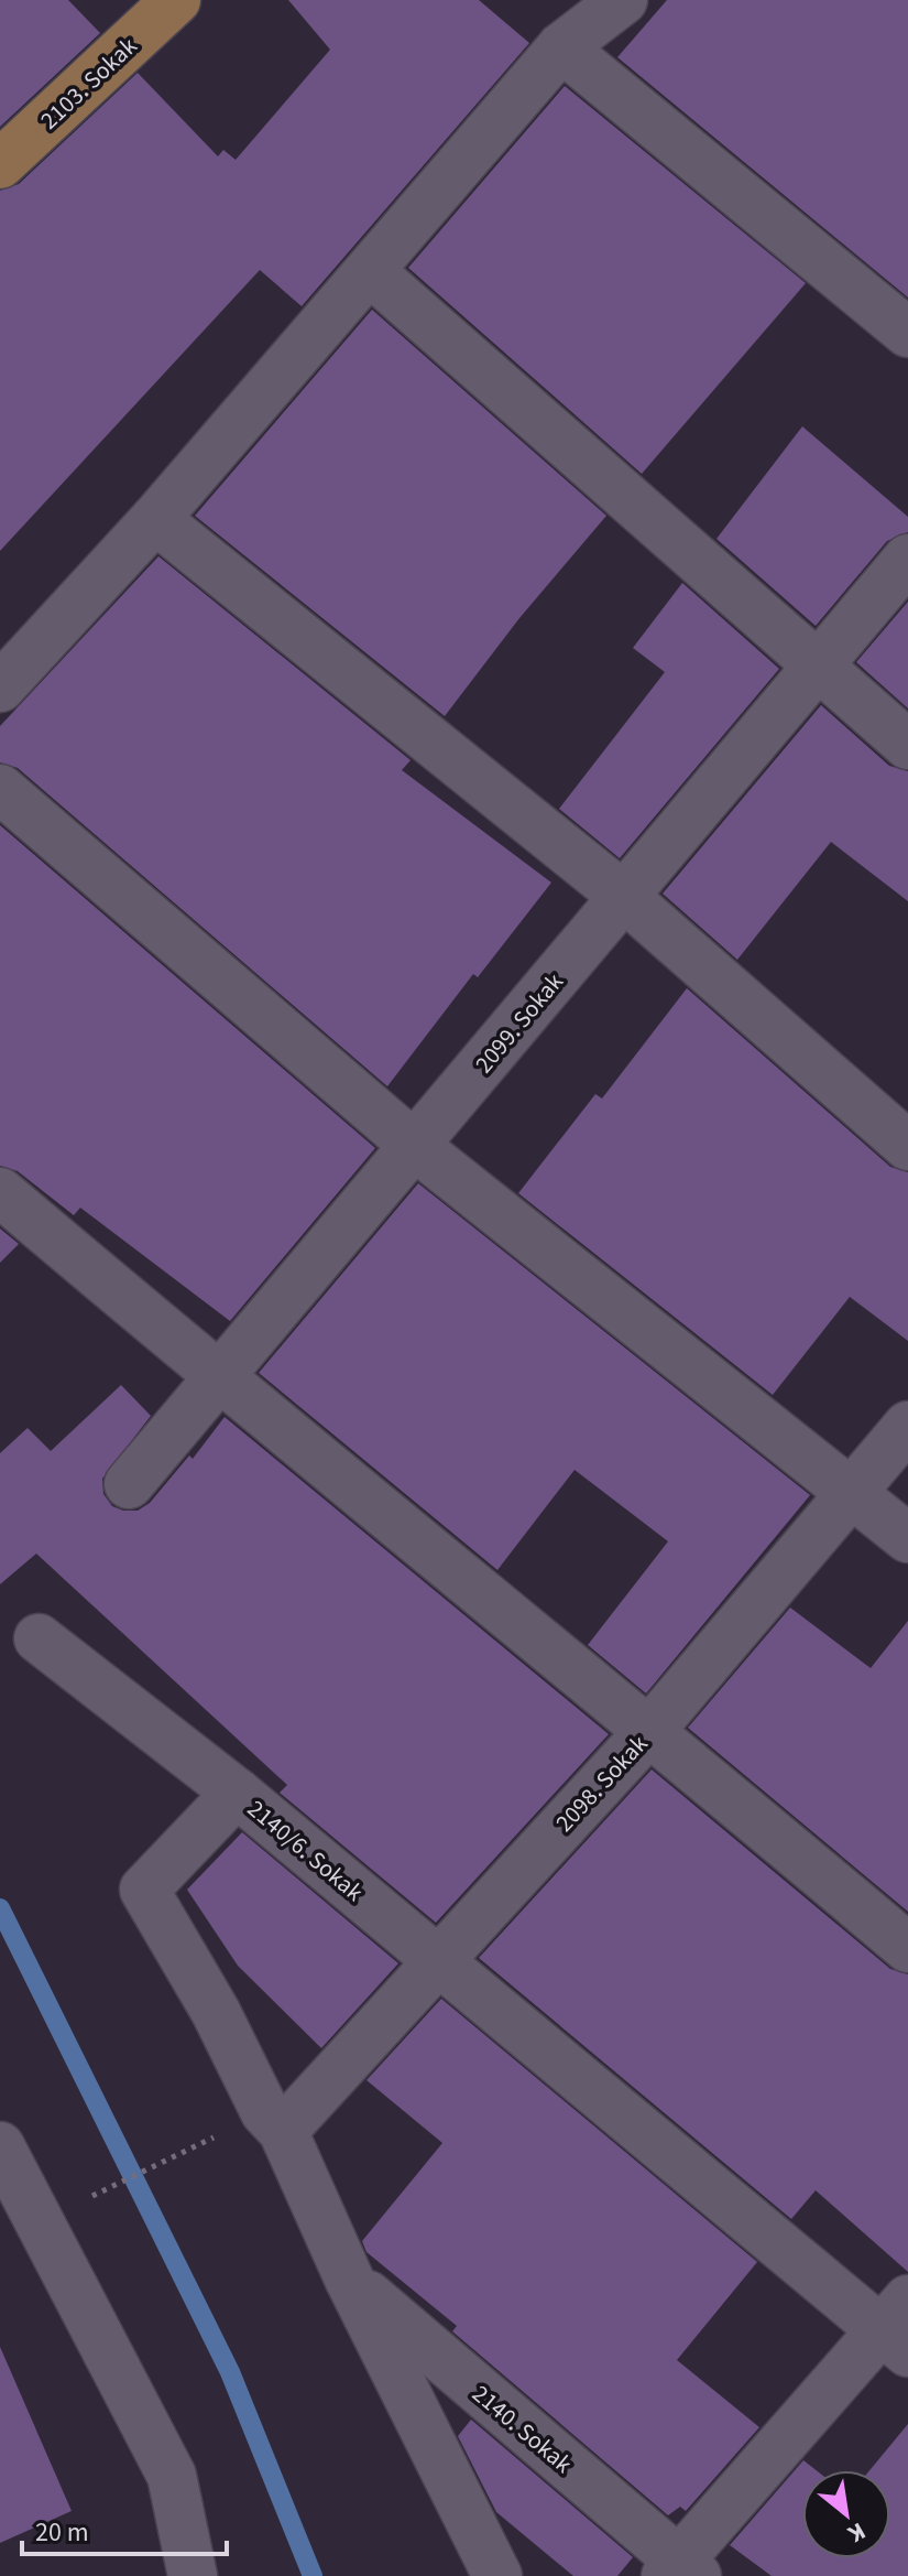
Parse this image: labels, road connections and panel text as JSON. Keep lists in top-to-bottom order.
{
  "streets": {
    "main road": ["2103. Sokak"],
    "street": [
      "2099. Sokak",
      "2098. Sokak",
      "2140/6. Sokak",
      "2140. Sokak"
    ]
  },
  "crossings": [
    ["2098. Sokak", "2140/6. Sokak"],
    ["2140/6. Sokak", "2140. Sokak"]
  ],
  "scale_bar": "20 m",
  "north": "bottom right"
}
